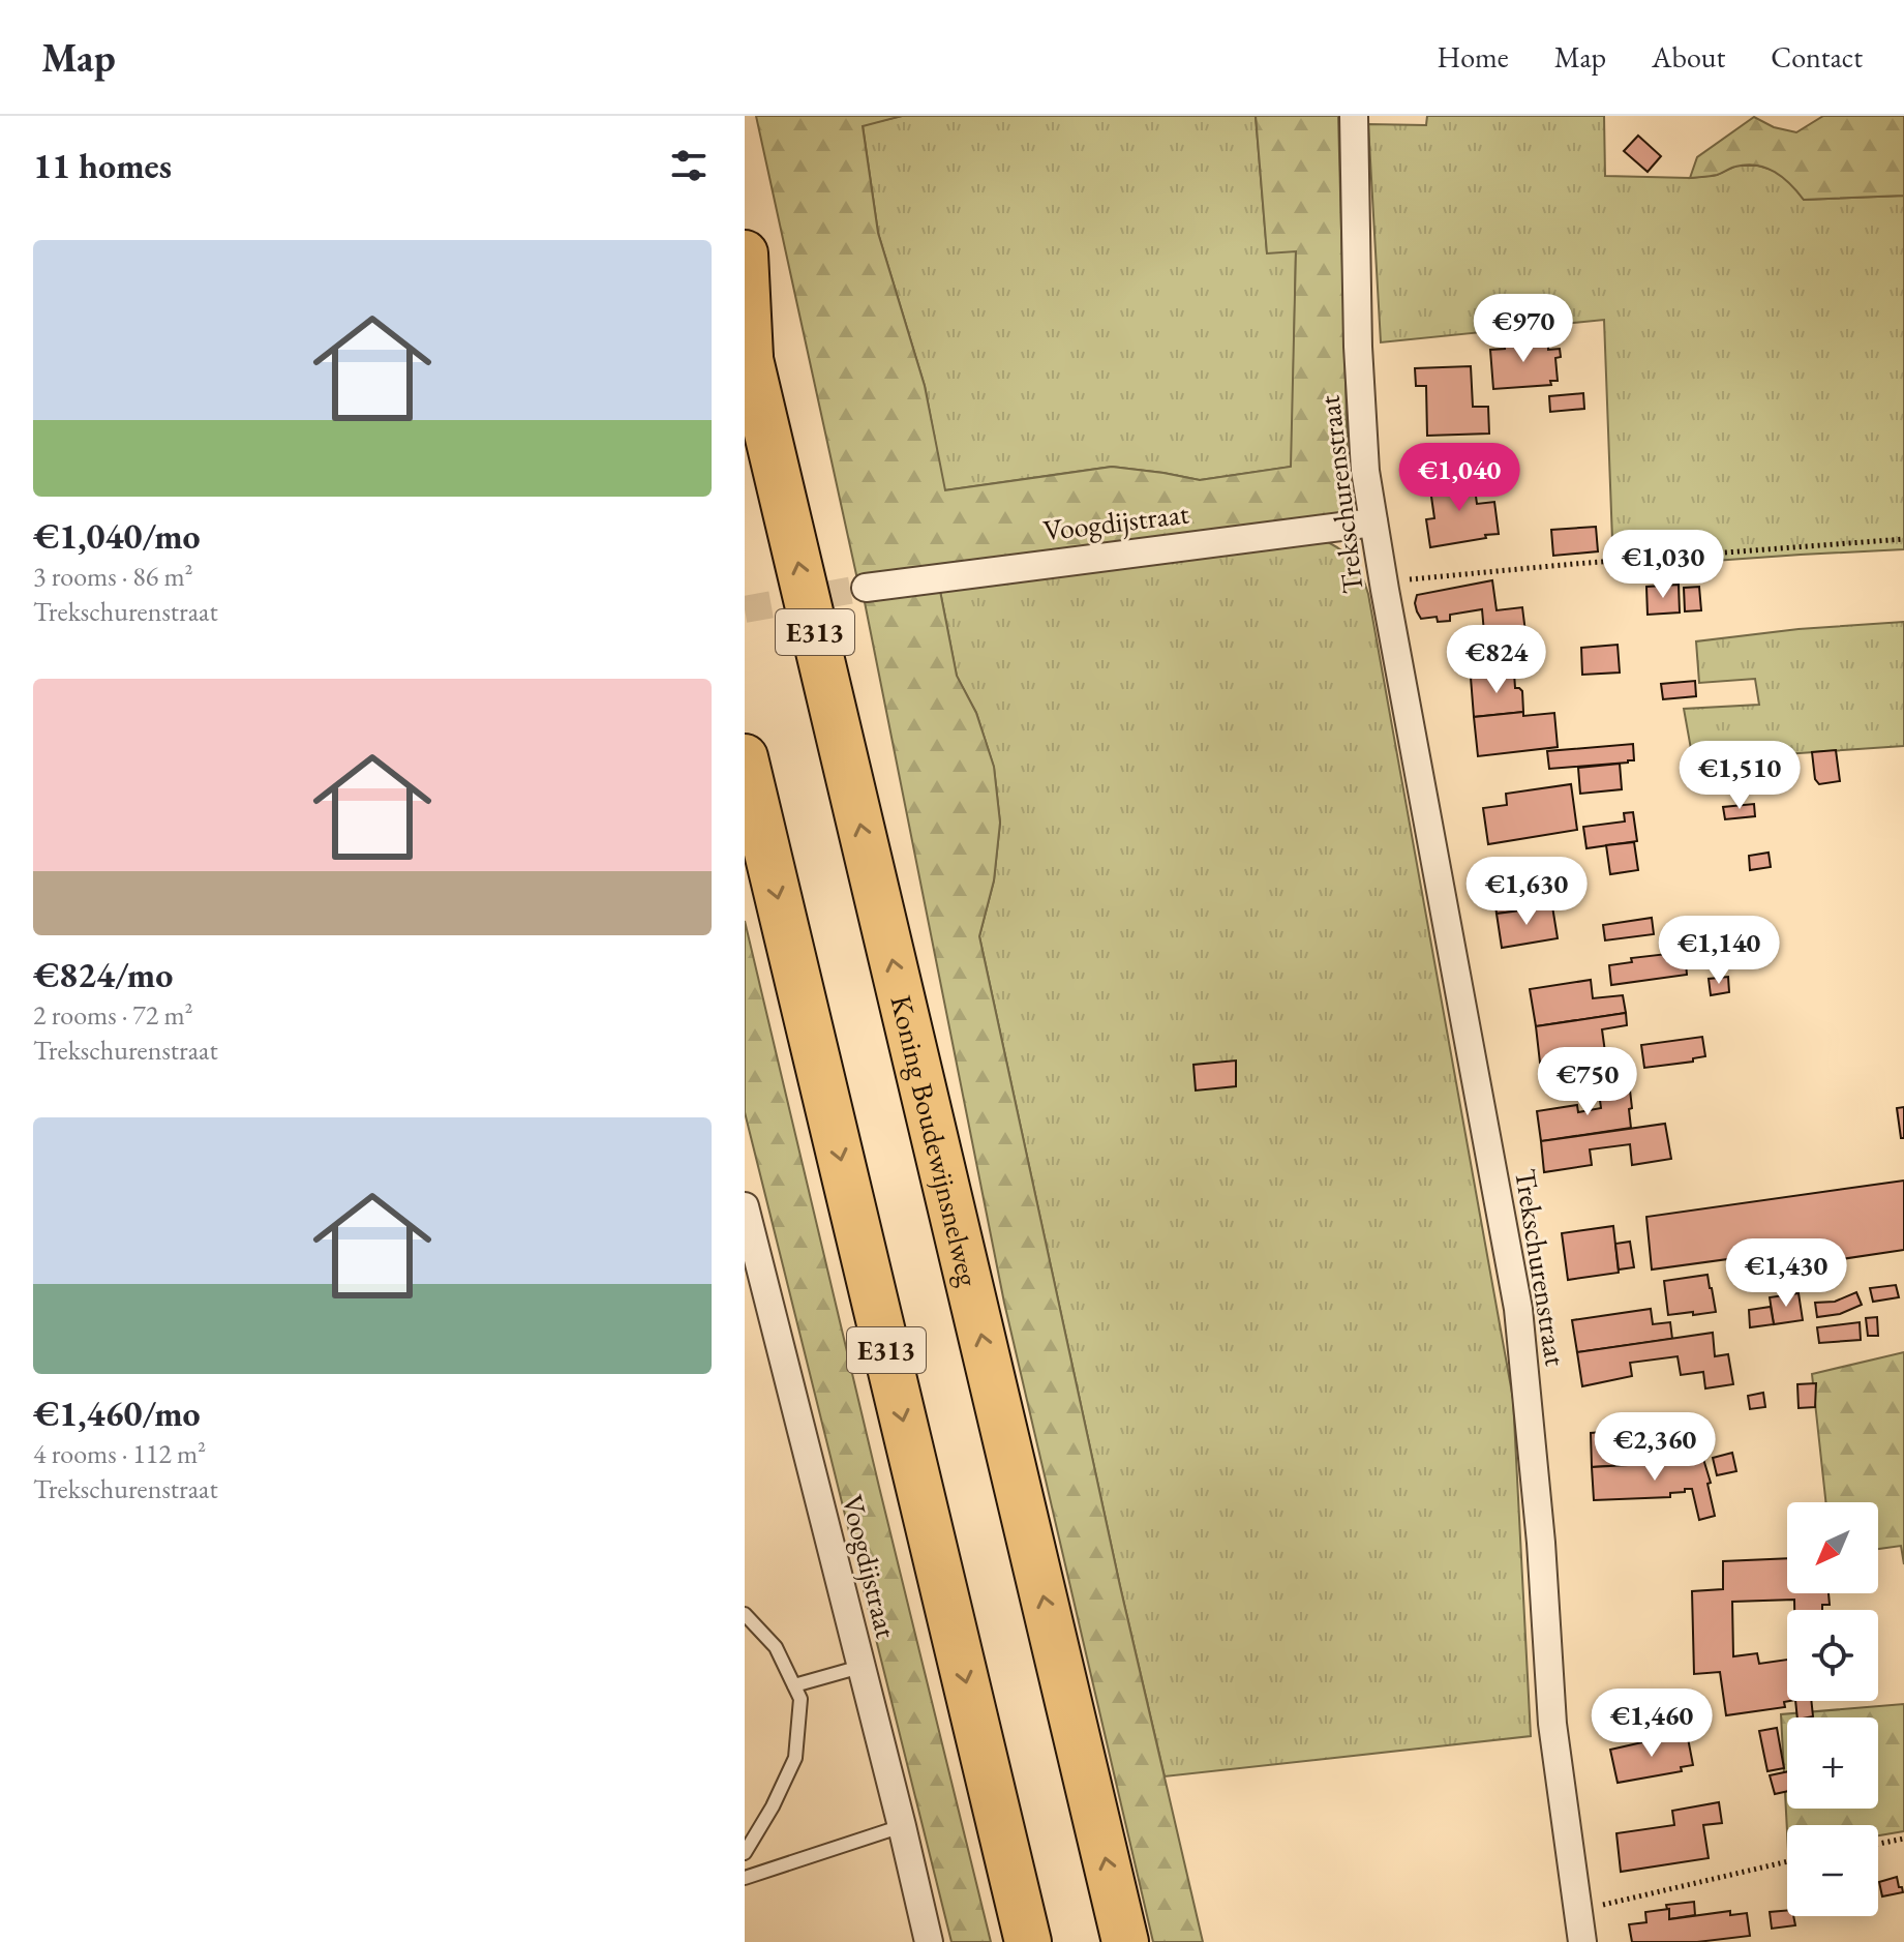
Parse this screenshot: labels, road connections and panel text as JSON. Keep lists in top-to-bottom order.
{
  "streets": {
    "highway": ["E313", "Koning Boudewijnsnelweg"],
    "street": ["Trekschurenstraat", "Voogdijstraat"]
  },
  "crossings": [
    ["Trekschurenstraat", "Voogdijstraat"]
  ],
  "north": "bottom left",
  "page": {
    "header": "Map",
    "nav": [
      "Home",
      "Map",
      "About",
      "Contact"
    ],
    "heading": "11 homes",
    "list": [
      {
        "name": "€1,040/mo",
        "note": "3 rooms · 86 m² · Trekschurenstraat"
      },
      {
        "name": "€824/mo",
        "note": "2 rooms · 72 m² · Trekschurenstraat"
      },
      {
        "name": "€1,460/mo",
        "note": "4 rooms · 112 m² · Trekschurenstraat"
      }
    ],
    "price": [
      "€970",
      "€1,040",
      "€1,030",
      "€824",
      "€1,510",
      "€1,630",
      "€1,140",
      "€750",
      "€1,430",
      "€2,360",
      "€1,460"
    ],
    "map_buttons": ["+", "−"]
  }
}
